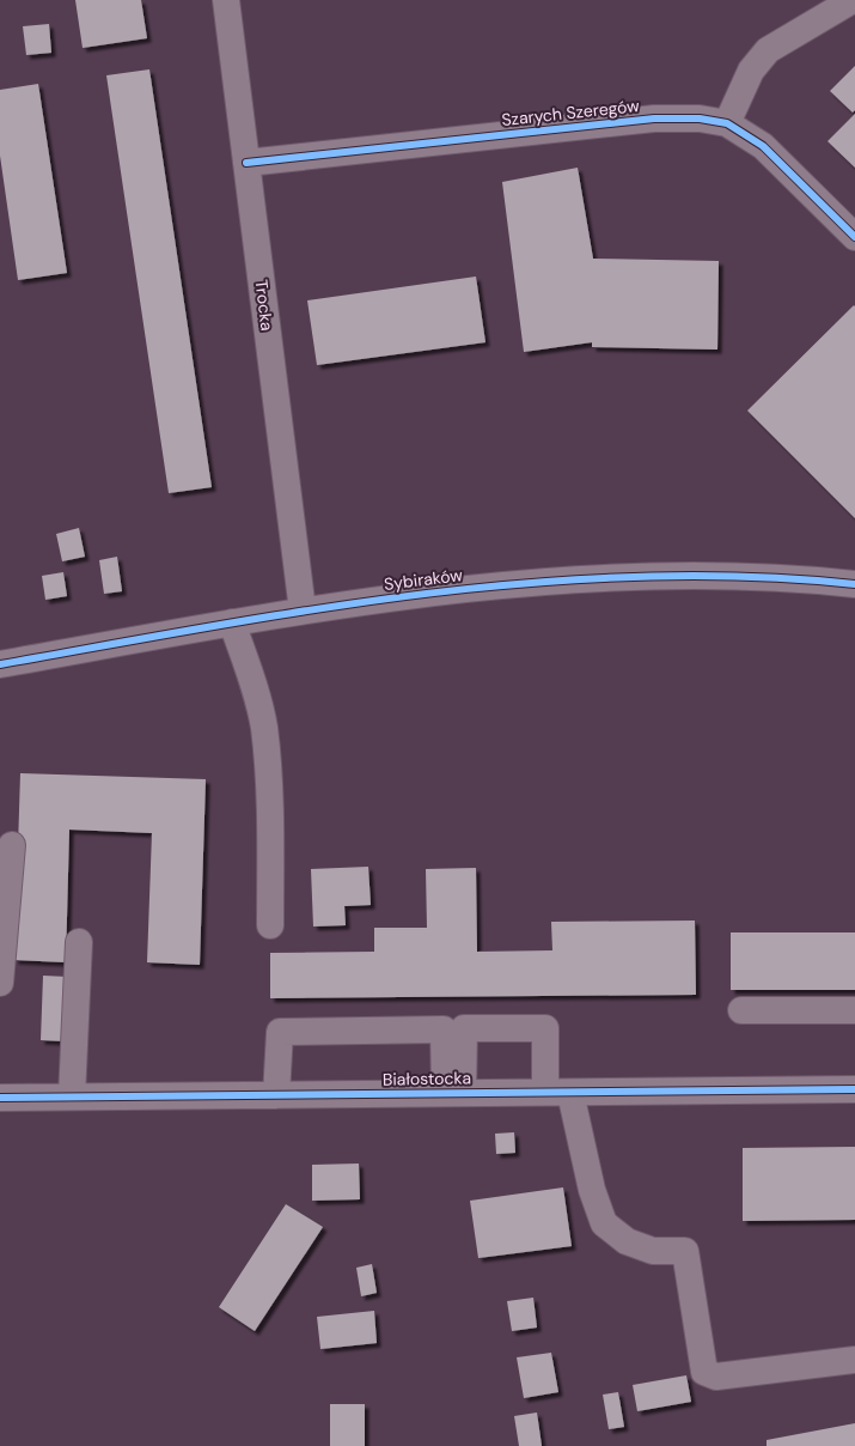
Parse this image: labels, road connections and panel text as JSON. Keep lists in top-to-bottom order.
{
  "streets": {
    "street": [
      "Szarych Szeregów",
      "Trocka",
      "Sybiraków",
      "Białostocka"
    ]
  },
  "crossings": [
    ["Szarych Szeregów", "Trocka"],
    ["Trocka", "Sybiraków"]
  ]
}
